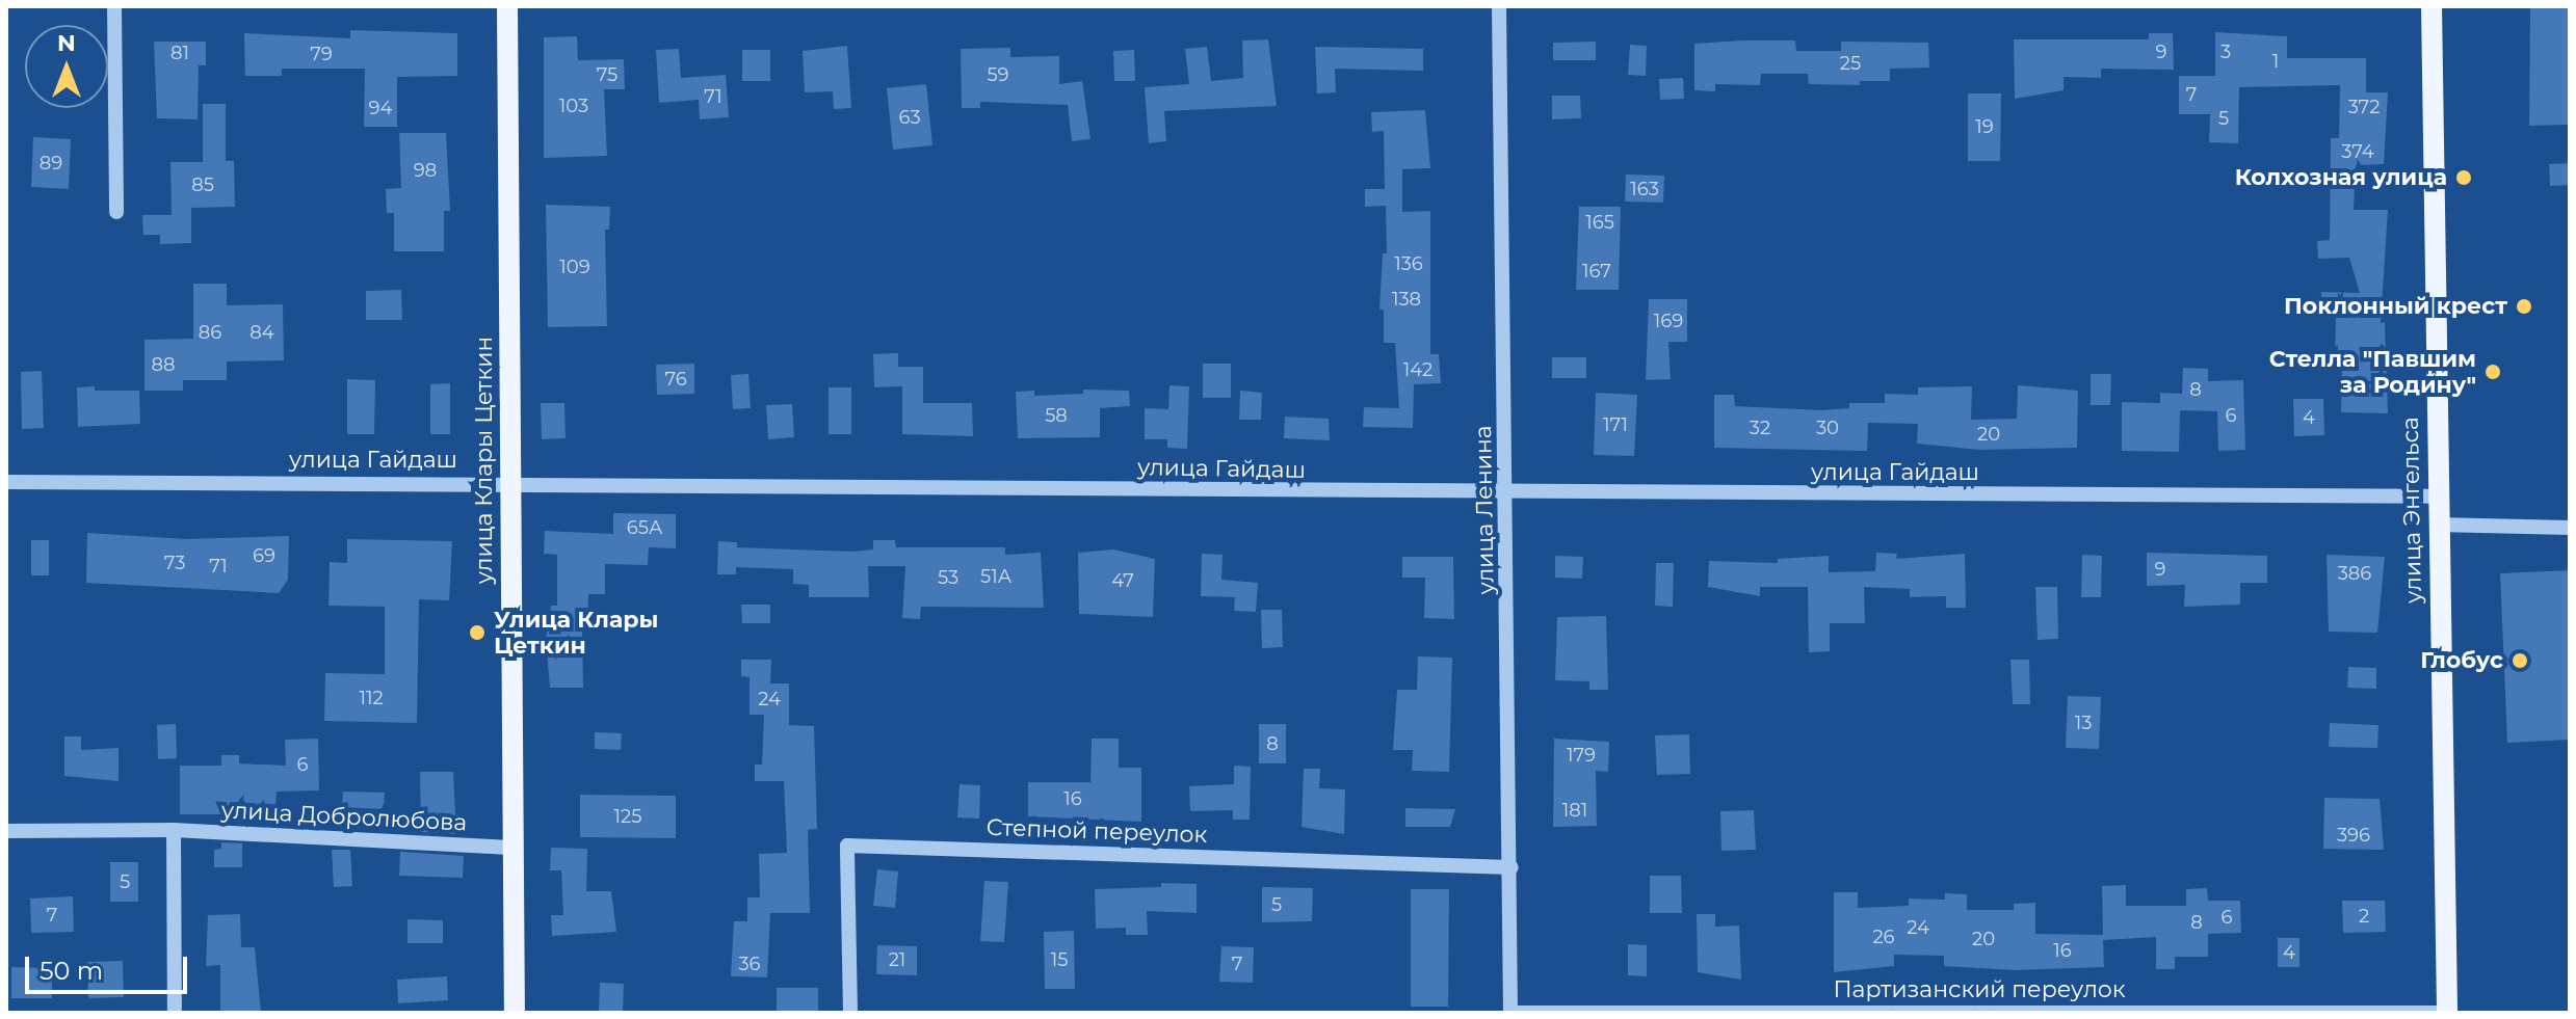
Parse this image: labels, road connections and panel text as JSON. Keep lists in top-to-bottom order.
{
  "streets": {
    "main road": ["улица Клары Цеткин", "улица Энгельса"],
    "street": [
      "улица Гайдаш",
      "улица Ленина",
      "улица Добролюбова",
      "Степной переулок",
      "Партизанский переулок"
    ]
  },
  "crossings": [
    ["улица Гайдаш", "улица Клары Цеткин"],
    ["улица Гайдаш", "улица Ленина"],
    ["улица Гайдаш", "улица Энгельса"],
    ["улица Клары Цеткин", "улица Добролюбова"],
    ["улица Ленина", "Степной переулок"],
    ["улица Ленина", "Партизанский переулок"],
    ["улица Энгельса", "Партизанский переулок"]
  ],
  "places": [
    "Колхозная улица",
    "Поклонный крест",
    "Стелла \"Павшим за Родину\"",
    "Улица Клары Цеткин",
    "Глобус"
  ],
  "house_numbers": [
    "9",
    "3",
    "81",
    "79",
    "1",
    "25",
    "75",
    "59",
    "7",
    "71",
    "103",
    "372",
    "94",
    "63",
    "5",
    "19",
    "374",
    "89",
    "98",
    "85",
    "163",
    "165",
    "136",
    "109",
    "167",
    "138",
    "169",
    "86",
    "84",
    "88",
    "142",
    "76",
    "8",
    "58",
    "6",
    "4",
    "171",
    "32",
    "30",
    "20",
    "65А",
    "69",
    "73",
    "71",
    "9",
    "386",
    "51А",
    "53",
    "47",
    "112",
    "24",
    "13",
    "8",
    "179",
    "6",
    "16",
    "181",
    "125",
    "396",
    "5",
    "5",
    "7",
    "2",
    "6",
    "8",
    "24",
    "26",
    "20",
    "16",
    "4",
    "21",
    "15",
    "36",
    "7"
  ],
  "scale_bar": "50 m",
  "north": "top"
}
